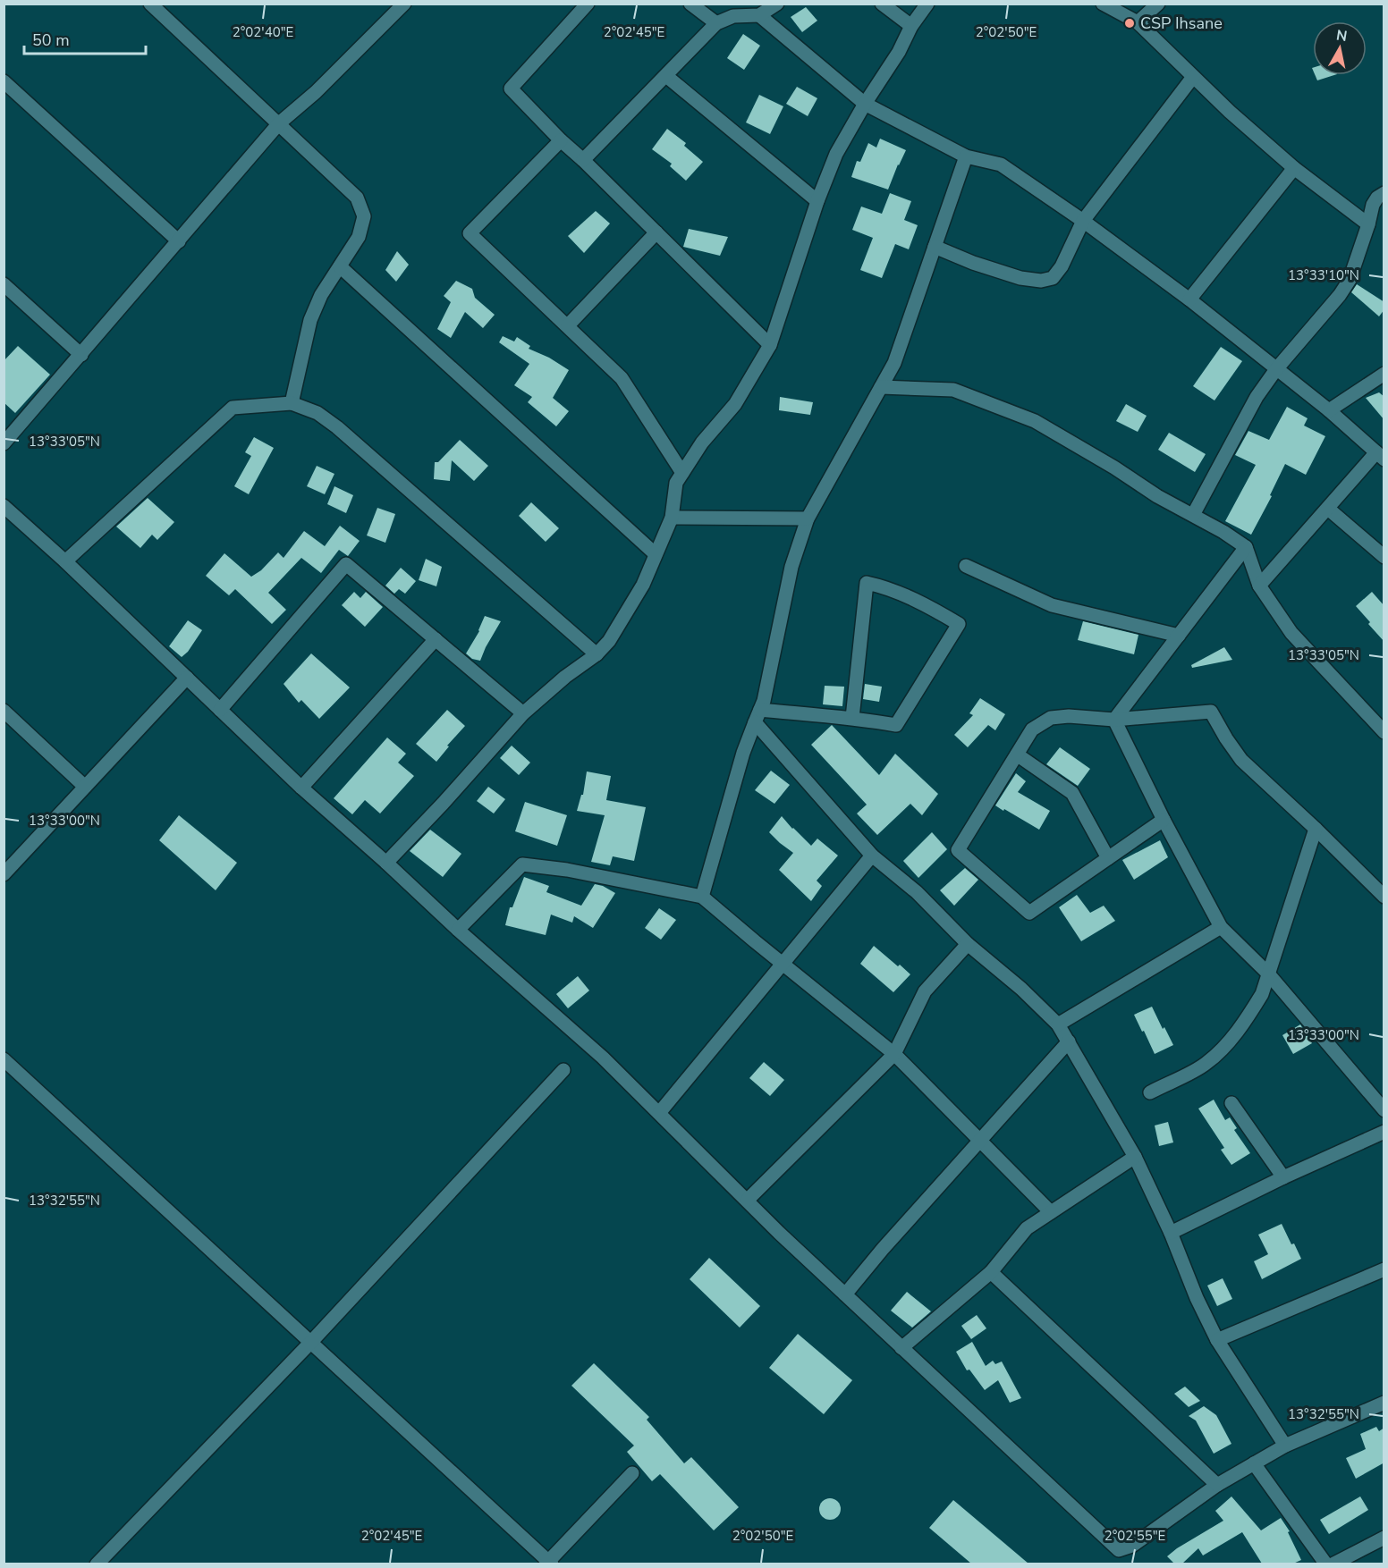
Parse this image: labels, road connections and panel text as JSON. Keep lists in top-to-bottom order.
{
  "places": ["CSP Ihsane"],
  "scale_bar": "50 m",
  "north": "top",
  "coordinates": [
    "2°02'40\"E",
    "2°02'45\"E",
    "2°02'50\"E",
    "13°33'10\"N",
    "13°33'05\"N",
    "13°33'00\"N",
    "13°32'55\"N",
    "2°02'55\"E"
  ]
}
